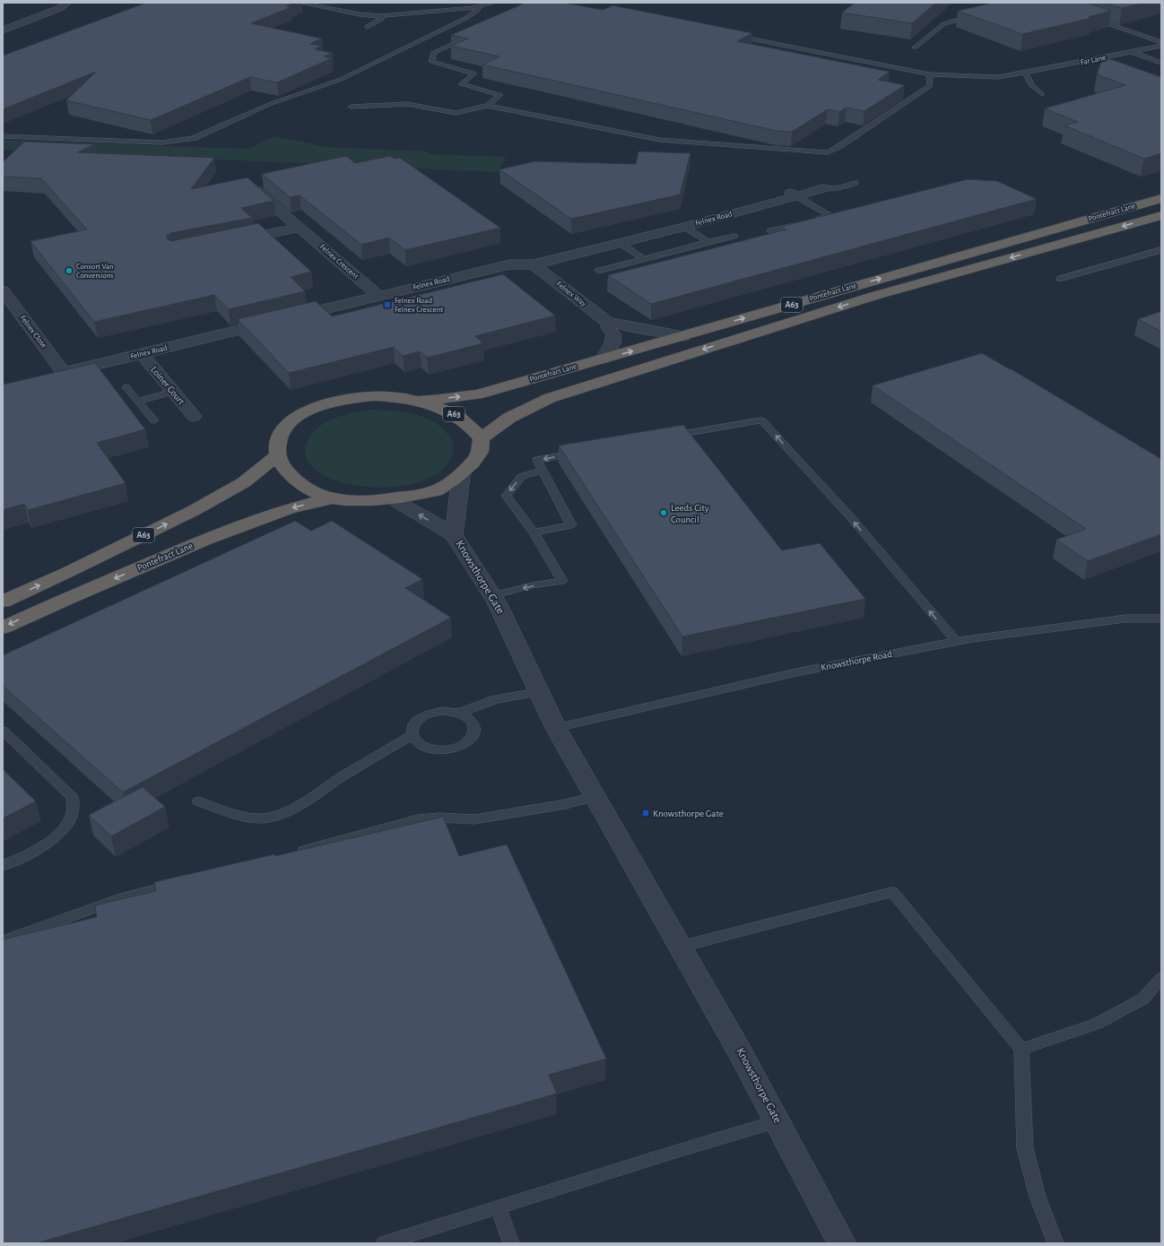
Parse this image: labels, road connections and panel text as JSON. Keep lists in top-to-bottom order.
{
  "streets": {
    "highway": ["Pontefract Lane", "A63"],
    "street": [
      "Felnex Road",
      "Felnex Crescent",
      "Felnex Way",
      "Felnex Close",
      "Loiner Court",
      "Knowsthorpe Gate"
    ],
    "lane": ["Far Lane", "Knowsthorpe Road"]
  },
  "crossings": [
    ["Pontefract Lane", "Felnex Way"],
    ["Pontefract Lane", "A63"],
    ["Felnex Road", "Felnex Crescent"],
    ["Felnex Road", "Felnex Way"],
    ["Felnex Road", "Felnex Close"],
    ["Felnex Road", "Loiner Court"],
    ["Knowsthorpe Gate", "Knowsthorpe Road"]
  ],
  "places": {
    "other": ["Consort Van Conversions", "Leeds City Council"],
    "transit": ["Felnex Road Felnex Crescent", "Knowsthorpe Gate"]
  }
}
